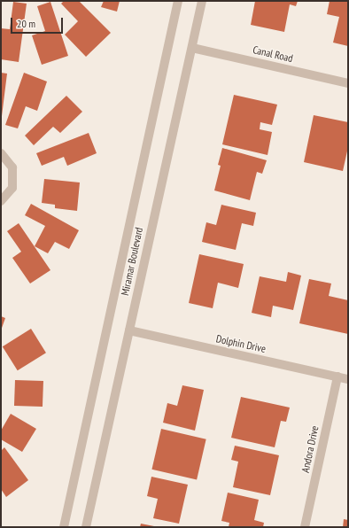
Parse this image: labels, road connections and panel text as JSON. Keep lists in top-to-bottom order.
{
  "streets": {
    "street": [
      "Canal Road",
      "Miramar Boulevard",
      "Dolphin Drive",
      "Andora Drive"
    ]
  },
  "crossings": [
    ["Canal Road", "Miramar Boulevard"],
    ["Miramar Boulevard", "Dolphin Drive"],
    ["Dolphin Drive", "Andora Drive"]
  ],
  "scale_bar": "20 m"
}
